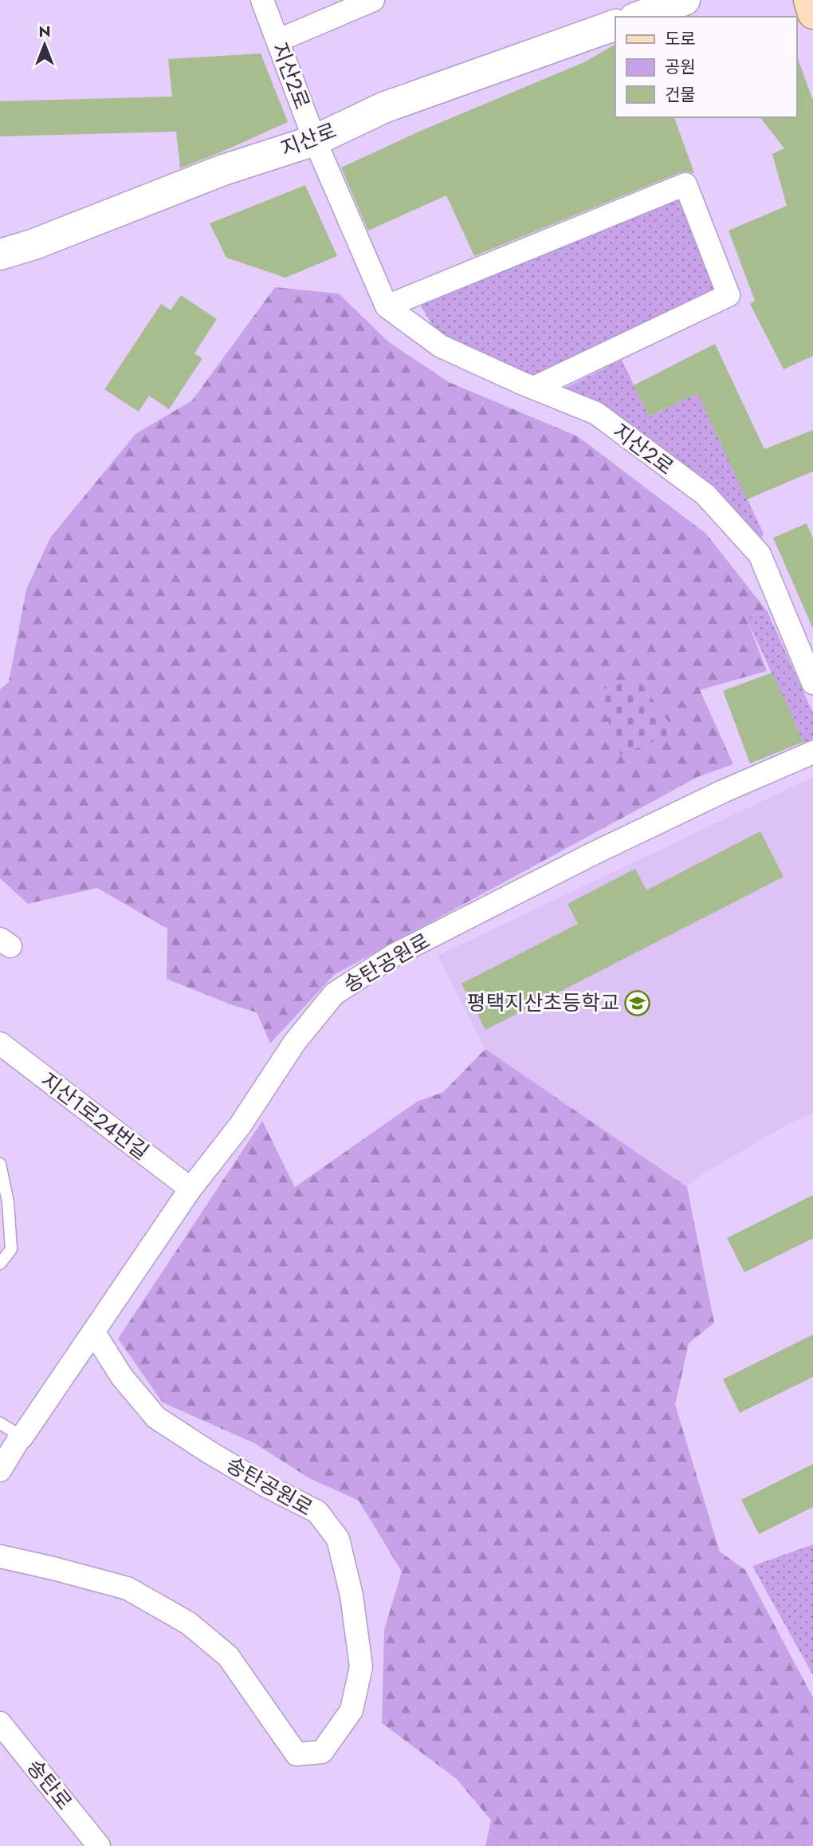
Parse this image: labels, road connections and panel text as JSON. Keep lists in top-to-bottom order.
{
  "streets": {
    "main road": ["지산로"],
    "street": [
      "지산2로",
      "송탄공원로",
      "지산1로24번길",
      "송탄로"
    ]
  },
  "crossings": [
    ["지산2로", "지산로"],
    ["송탄공원로", "지산1로24번길"]
  ],
  "places": {
    "school or university": ["평택지산초등학교"]
  },
  "legend": ["도로", "공원", "건물"],
  "north": "top"
}
